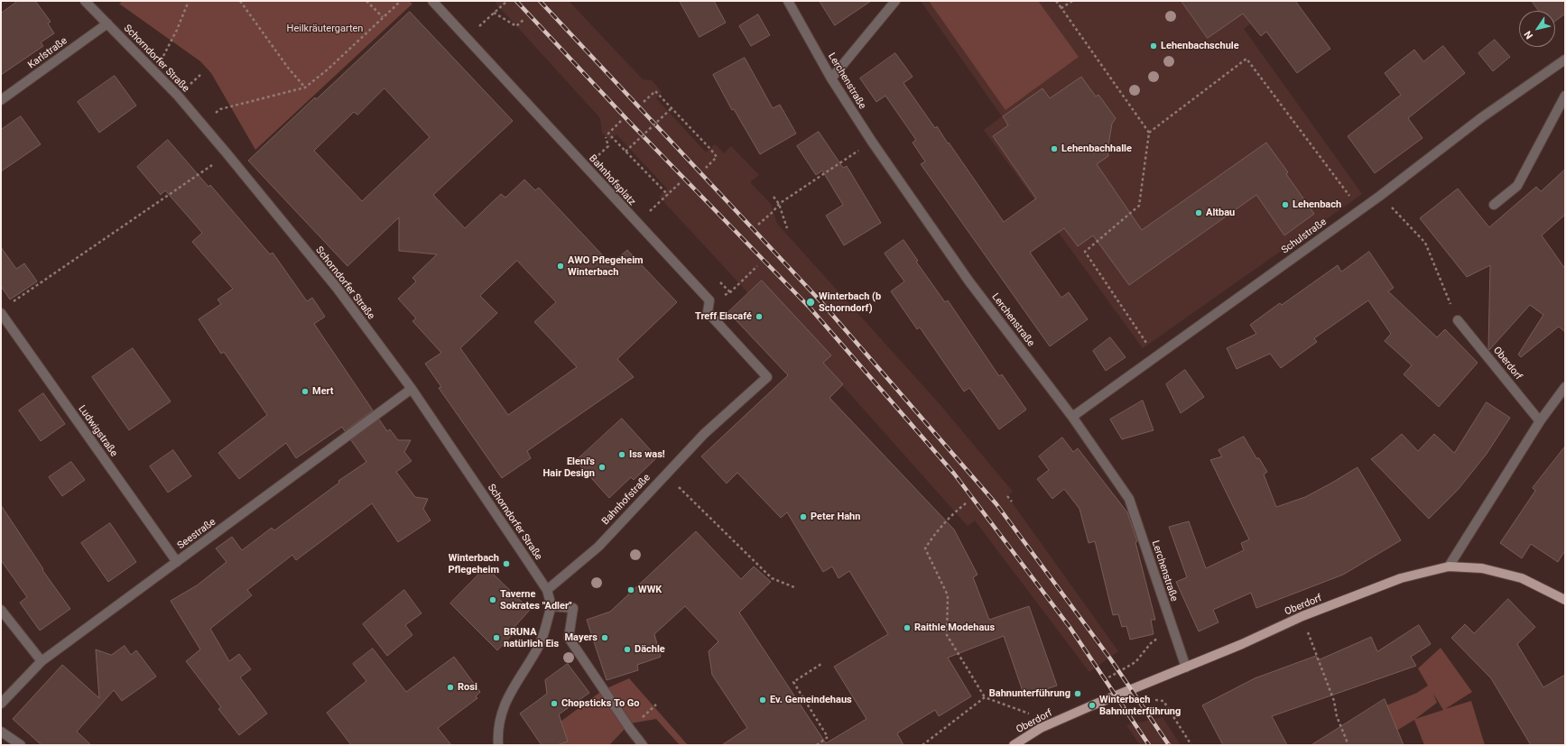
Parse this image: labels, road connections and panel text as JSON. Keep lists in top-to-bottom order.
{
  "streets": {
    "main road": ["Oberdorf"],
    "street": [
      "Karlstraße",
      "Schorndorfer Straße",
      "Lerchenstraße",
      "Bahnhofsplatz",
      "Schulstraße",
      "Ludwigstraße",
      "Bahnhofstraße",
      "Seestraße"
    ]
  },
  "crossings": [
    ["Karlstraße", "Schorndorfer Straße"],
    ["Schorndorfer Straße", "Bahnhofstraße"],
    ["Schorndorfer Straße", "Seestraße"],
    ["Lerchenstraße", "Schulstraße"],
    ["Lerchenstraße", "Oberdorf"],
    ["Bahnhofsplatz", "Bahnhofstraße"],
    ["Ludwigstraße", "Seestraße"]
  ],
  "parks": ["Heilkräutergarten"],
  "places": [
    "Lehenbachschule",
    "Lehenbachhalle",
    "Lehenbach",
    "Altbau",
    "AWO Pflegeheim Winterbach",
    "Winterbach (b Schorndorf)",
    "Treff Eiscafé",
    "Mert",
    "Iss was!",
    "Eleni's Hair Design",
    "Peter Hahn",
    "Winterbach Pflegeheim",
    "WWK",
    "Taverne Sokrates \"Adler\"",
    "Raithle Modehaus",
    "BRUNA natürlich Eis",
    "Mayers",
    "Dächle",
    "Rosi",
    "Bahnunterführung",
    "Ev. Gemeindehaus",
    "Chopsticks To Go",
    "Winterbach Bahnunterführung"
  ],
  "north": "bottom left"
}
